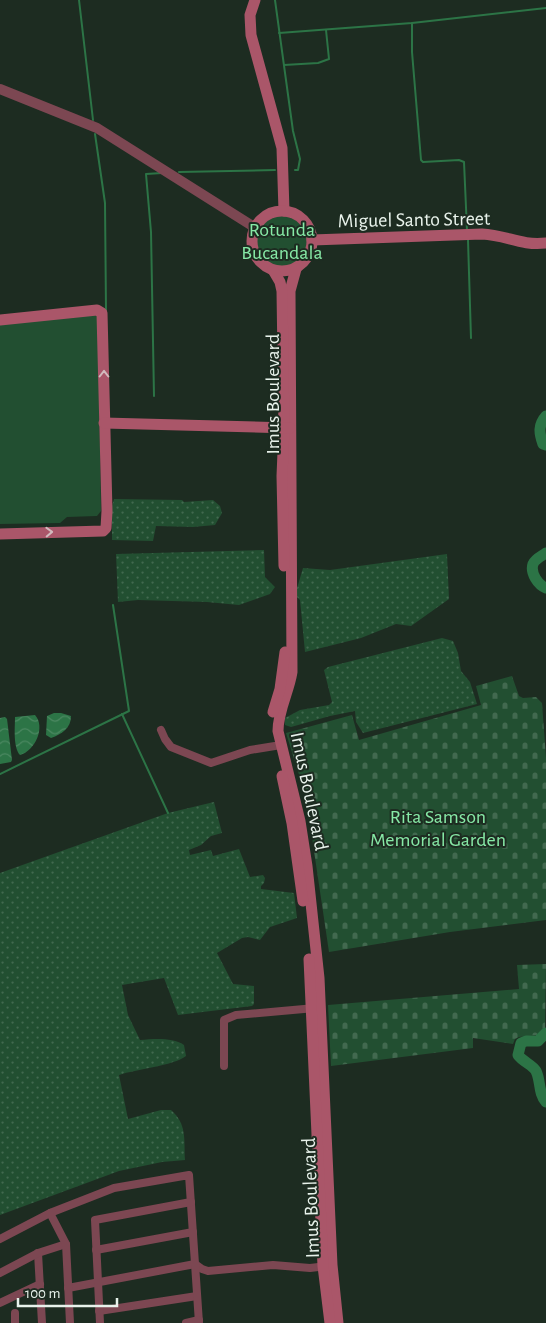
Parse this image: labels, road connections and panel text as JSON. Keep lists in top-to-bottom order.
{
  "streets": {
    "main road": ["Miguel Santo Street", "Imus Boulevard"]
  },
  "crossings": [
    ["Miguel Santo Street", "Imus Boulevard"]
  ],
  "parks": ["Rotunda Bucandala", "Rita Samson Memorial Garden"],
  "scale_bar": "100 m"
}
